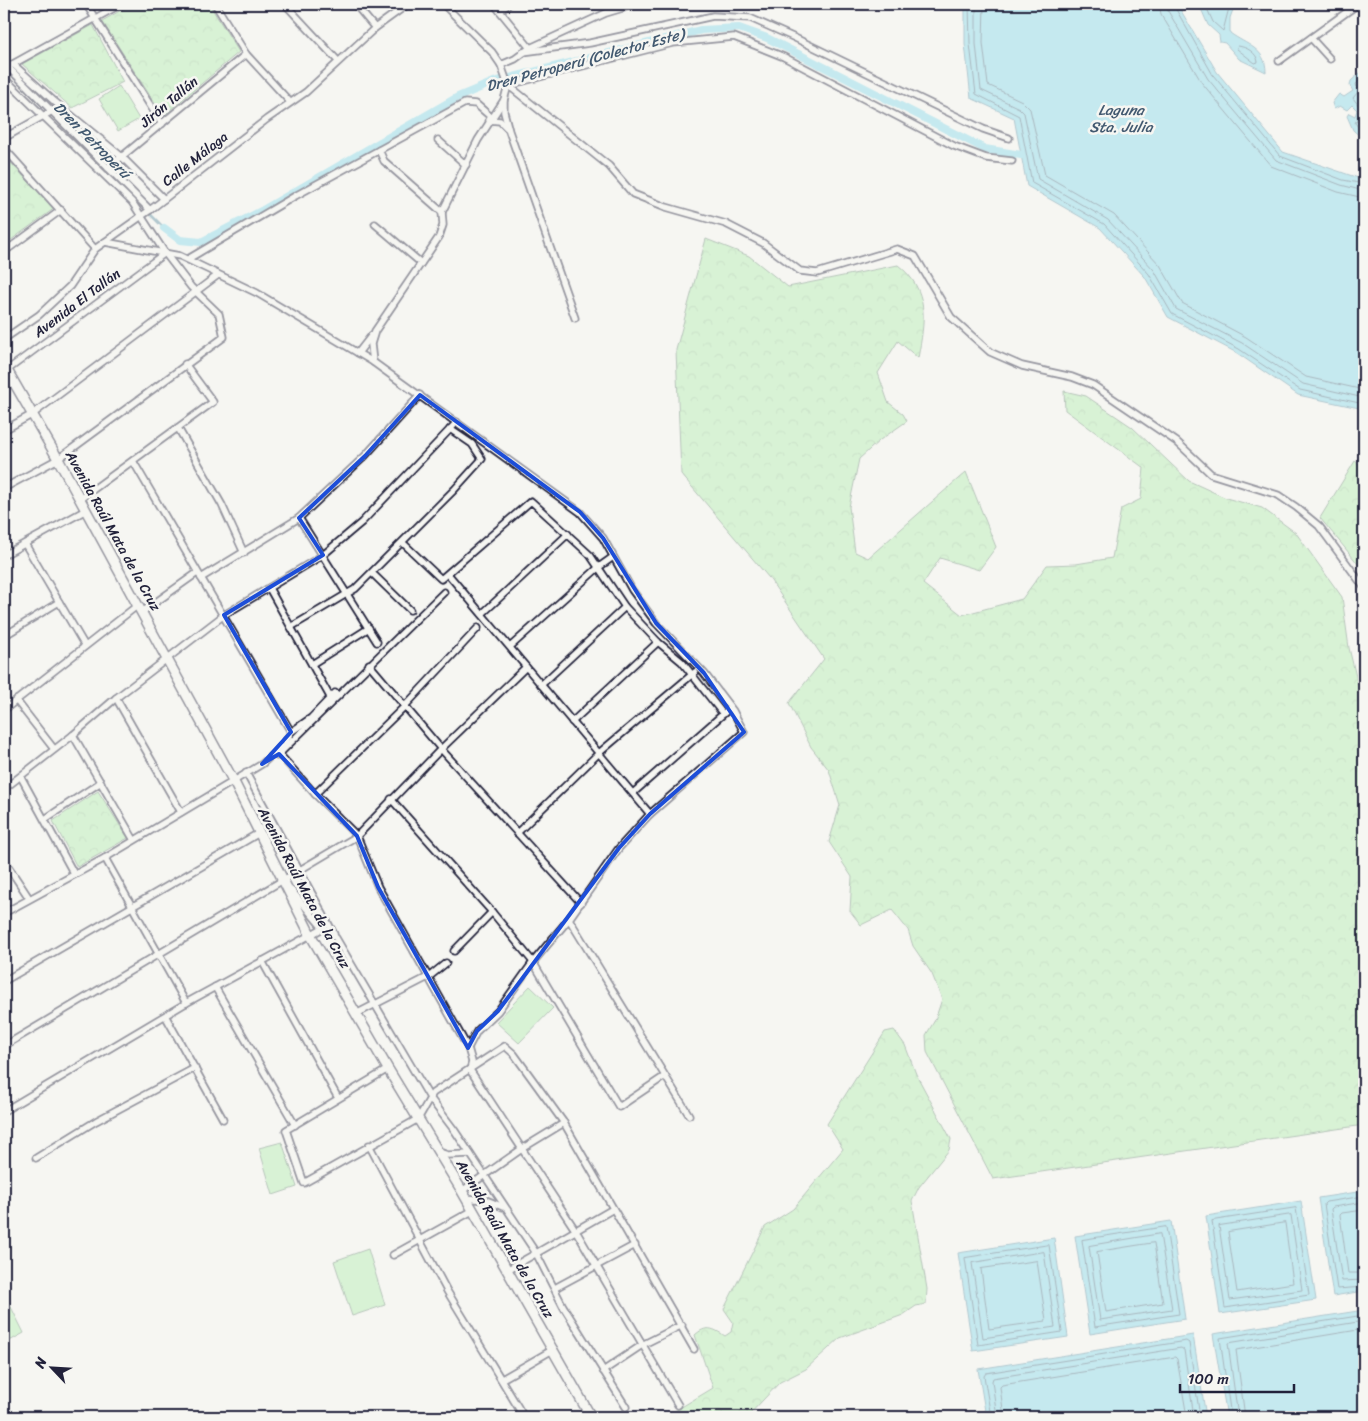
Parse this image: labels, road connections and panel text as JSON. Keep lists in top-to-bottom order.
{
  "streets": {
    "street": [
      "Jirón Tallán",
      "Calle Málaga",
      "Avenida El Tallán",
      "Avenida Raúl Mata de la Cruz"
    ]
  },
  "crossings": [
    ["Avenida El Tallán", "Avenida Raúl Mata de la Cruz"]
  ],
  "water": ["Dren Petroperú (Colector Este)", "Laguna Sta. Julia", "Dren Petroperú"],
  "scale_bar": "100 m",
  "north": "top left"
}
